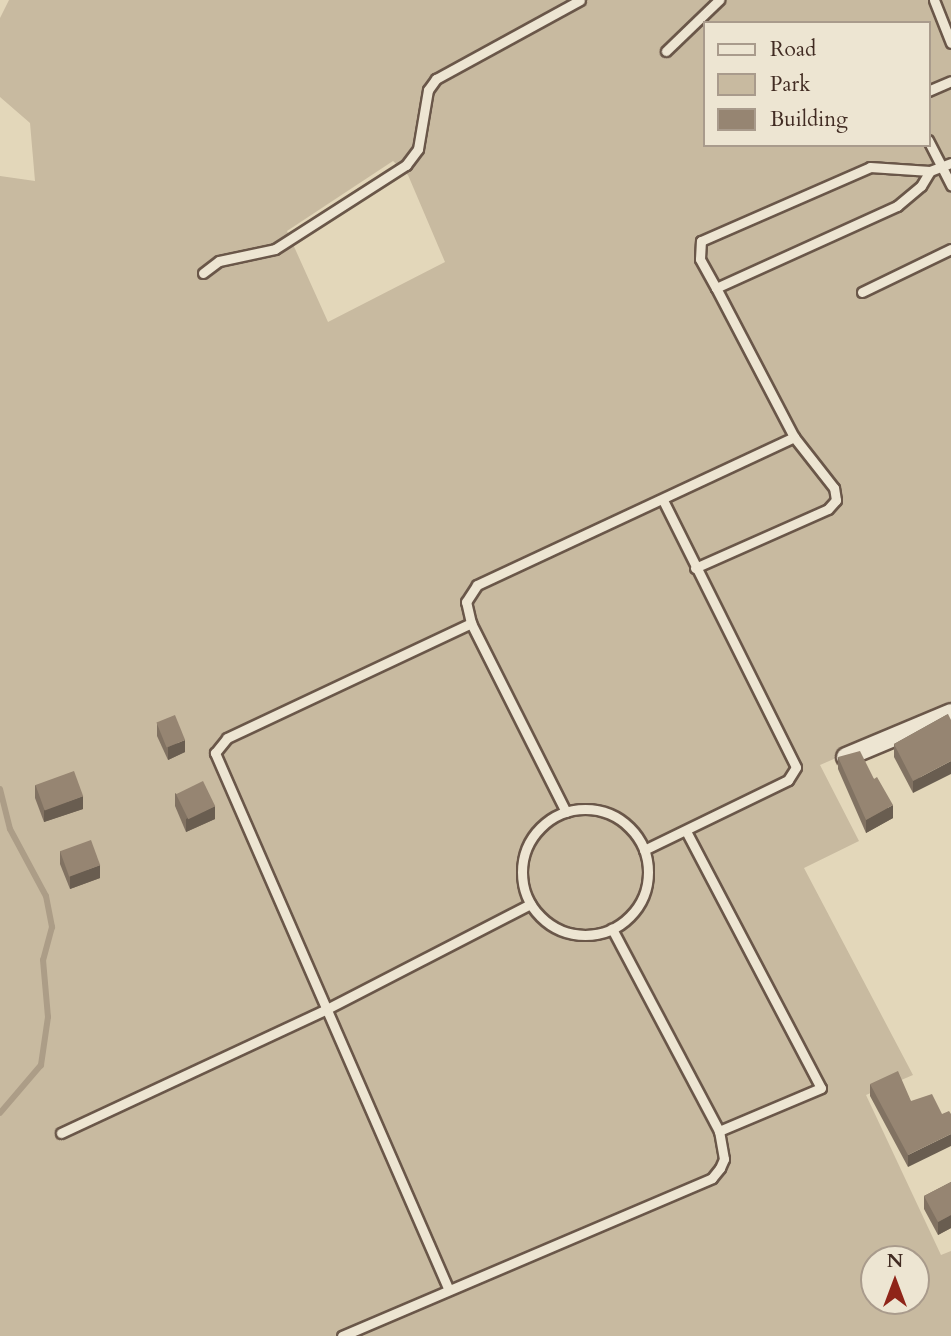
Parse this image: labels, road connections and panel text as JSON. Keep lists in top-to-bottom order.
{
  "legend": ["Road", "Park", "Building"],
  "north": "top"
}
